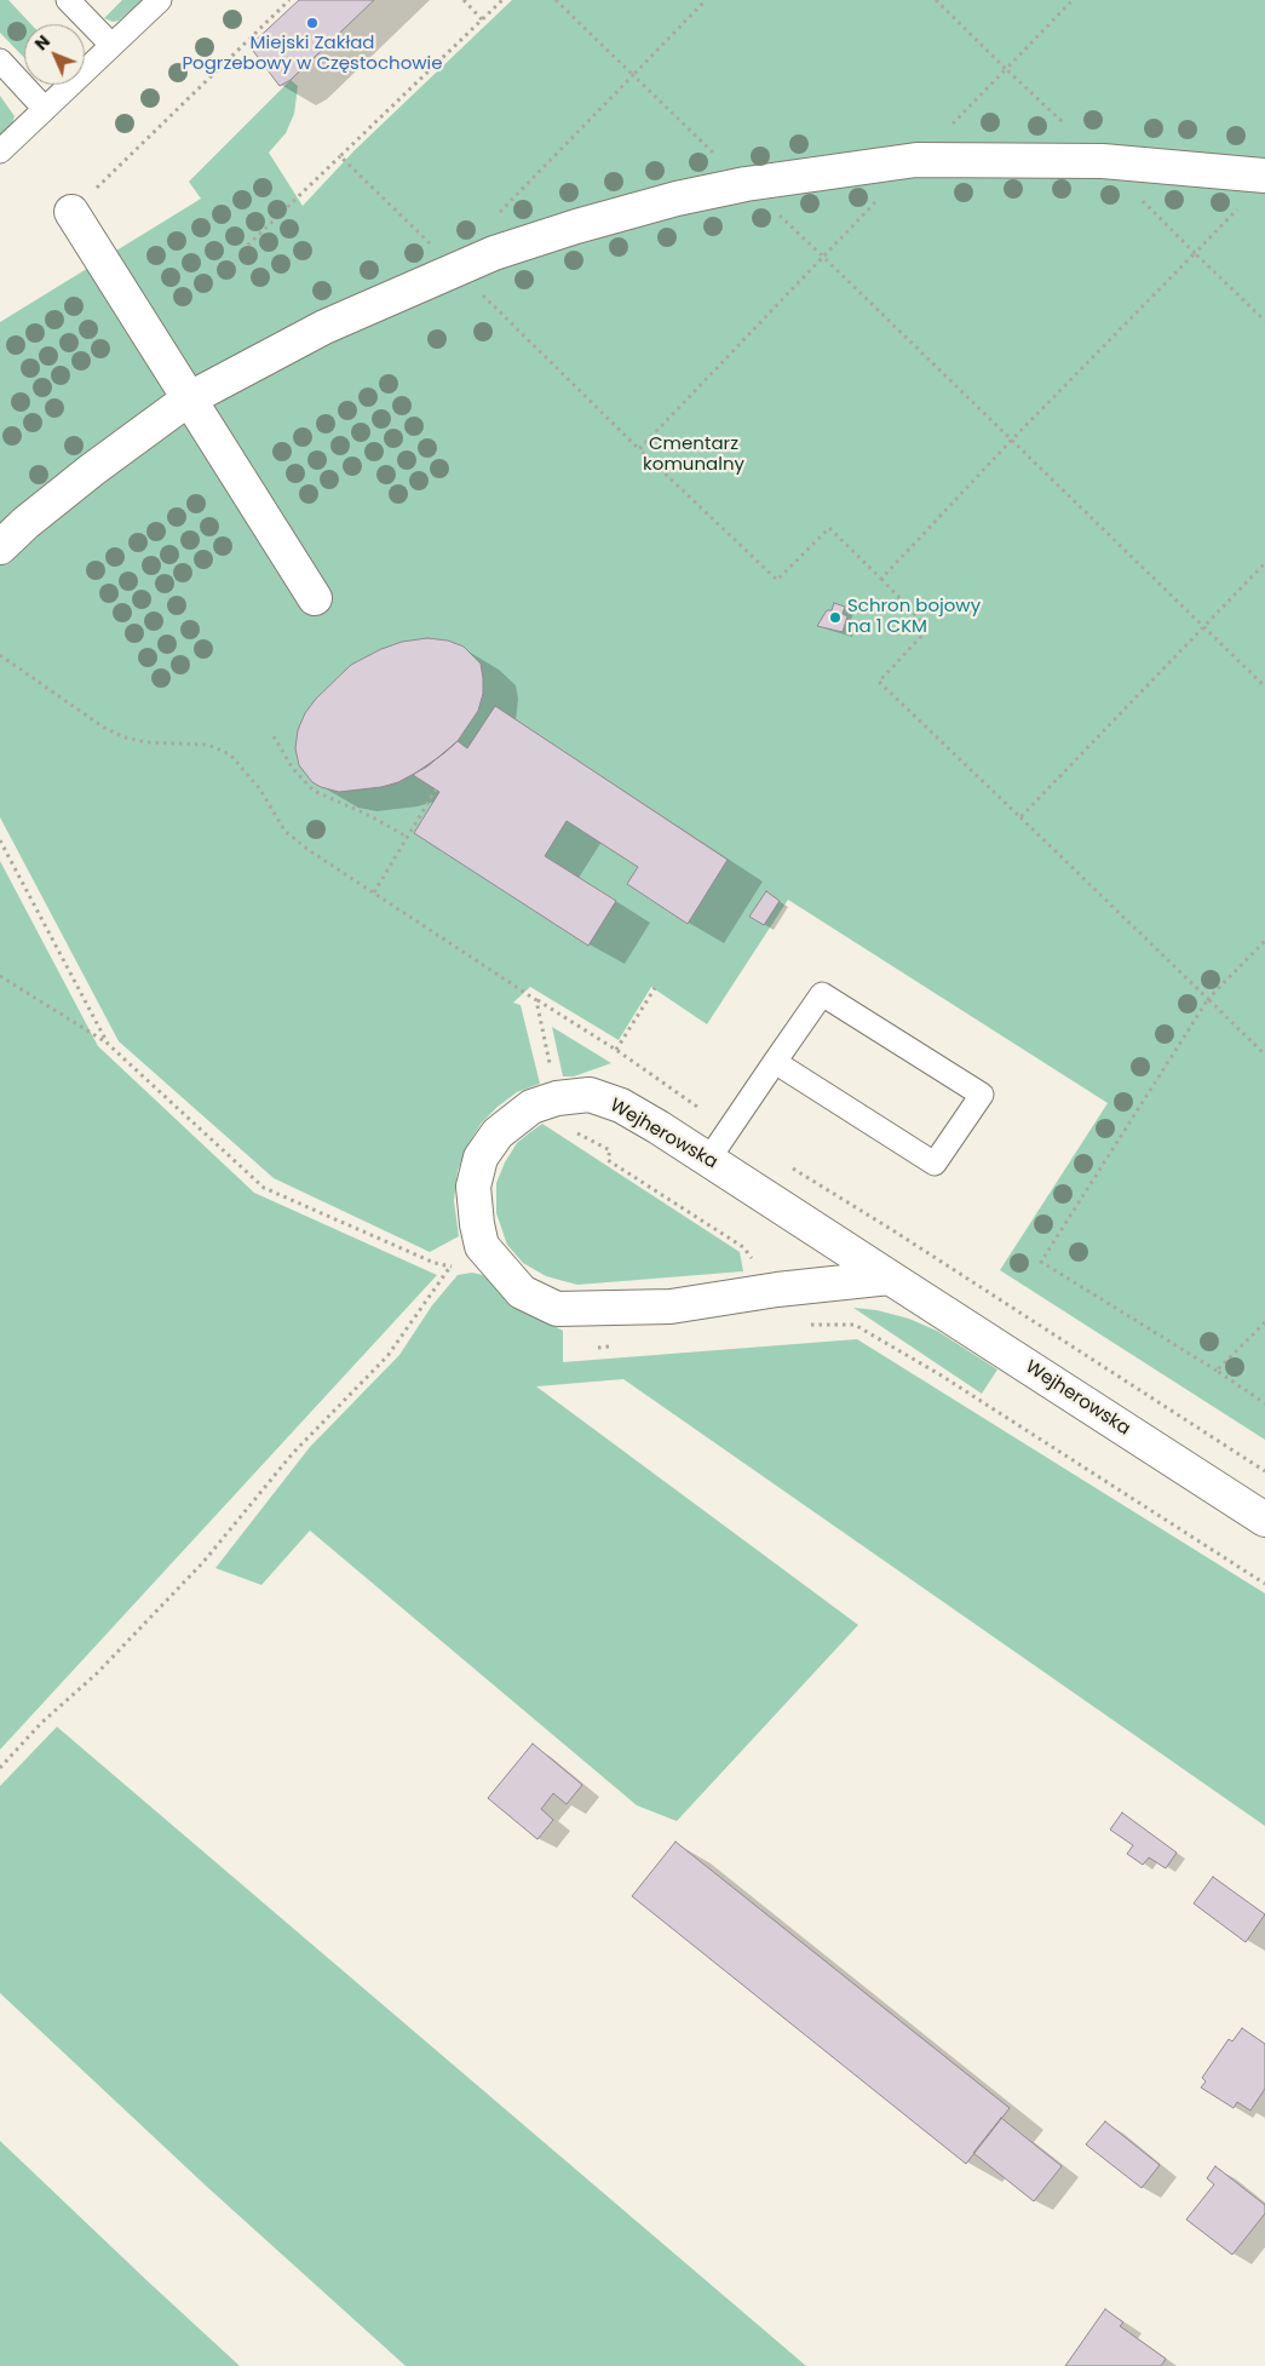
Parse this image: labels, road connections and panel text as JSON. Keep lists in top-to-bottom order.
{
  "streets": {
    "street": ["Wejherowska"]
  },
  "parks": ["Cmentarz komunalny"],
  "places": ["Miejski Zakład Pogrzebowy w Częstochowie", "Schron bojowy na 1 CKM"],
  "north": "top left"
}
